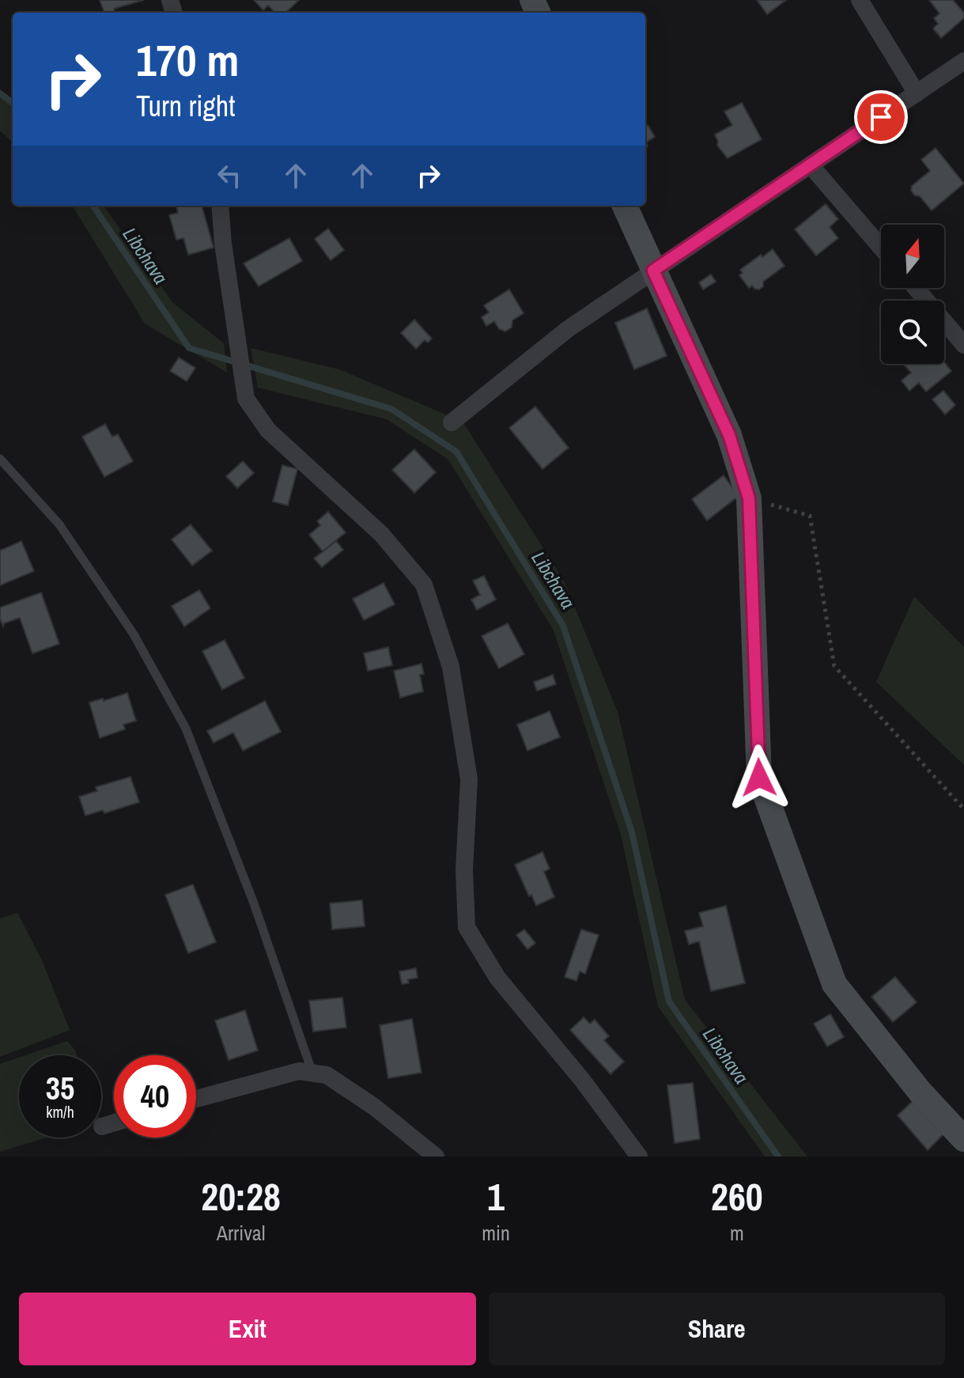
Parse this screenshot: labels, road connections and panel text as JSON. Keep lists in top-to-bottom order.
{
  "water": ["Libchava"],
  "north": "top",
  "page": {
    "turn": ["170 m", "Turn right"],
    "speed": "35 km/h",
    "limit": "40",
    "eta": [
      "20:28",
      "Arrival",
      "1",
      "min",
      "260",
      "m"
    ],
    "buttons": ["Exit", "Share"]
  }
}
